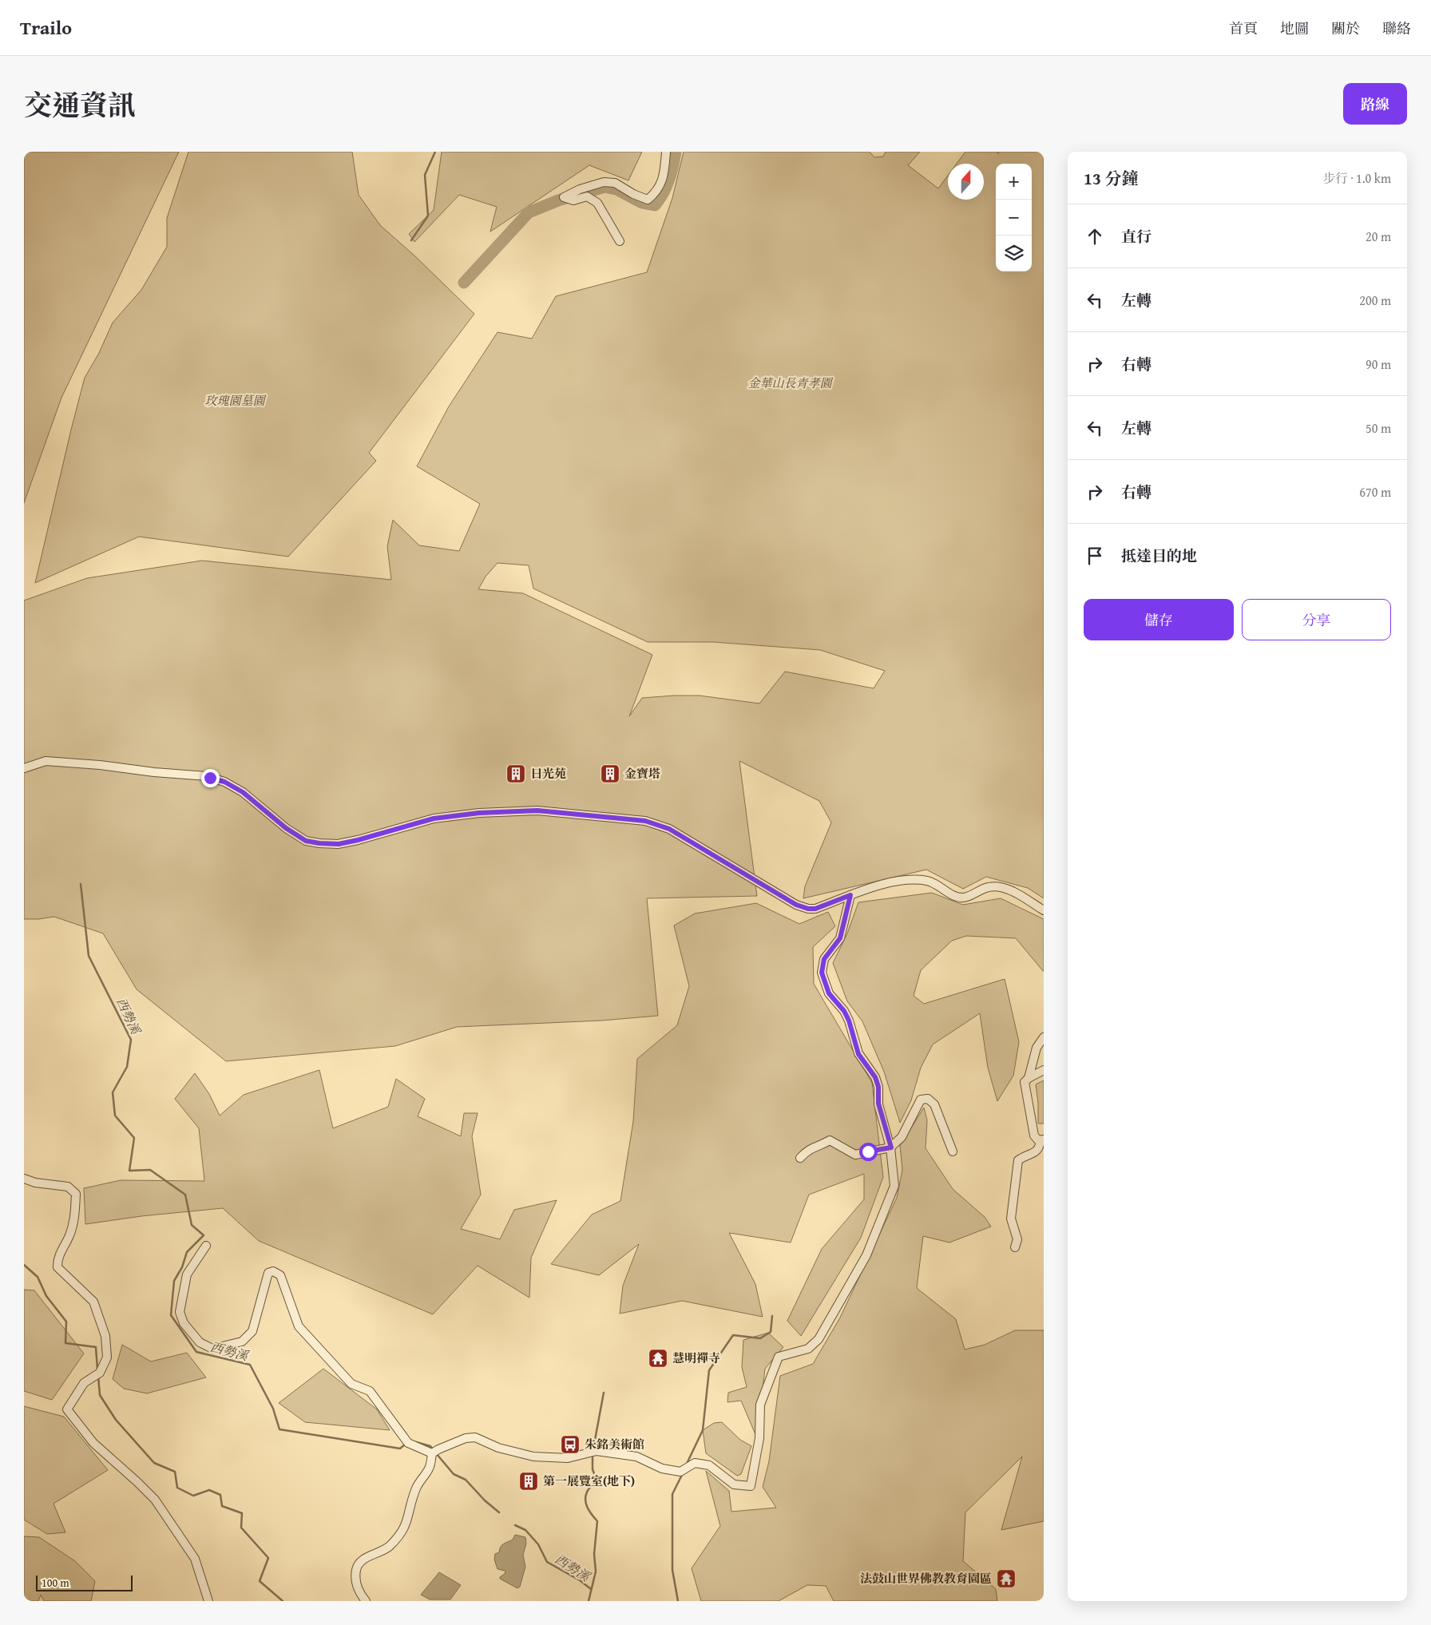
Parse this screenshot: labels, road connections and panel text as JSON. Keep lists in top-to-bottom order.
{
  "water": ["西勢溪"],
  "parks": ["金華山長青孝園", "玫瑰園墓園"],
  "places": {
    "building": ["日光苑", "金寶塔", "第一展覽室(地下)"],
    "temple": ["慧明禪寺", "法鼓山世界佛教教育園區"],
    "bus stop": ["朱銘美術館"]
  },
  "scale_bar": "100 m",
  "north": "top",
  "page": {
    "header": "Trailo",
    "nav": [
      "首頁",
      "地圖",
      "關於",
      "聯絡"
    ],
    "title": "交通資訊",
    "buttons": [
      "路線",
      ["儲存", "分享"]
    ],
    "heading": ["13 分鐘", "步行 · 1.0 km"],
    "map_buttons": ["+", "−"],
    "list": [
      ["直行", "20 m"],
      ["左轉", "200 m"],
      ["右轉", "90 m"],
      ["左轉", "50 m"],
      ["右轉", "670 m"],
      "抵達目的地"
    ],
    "scale": "100 m"
  }
}
